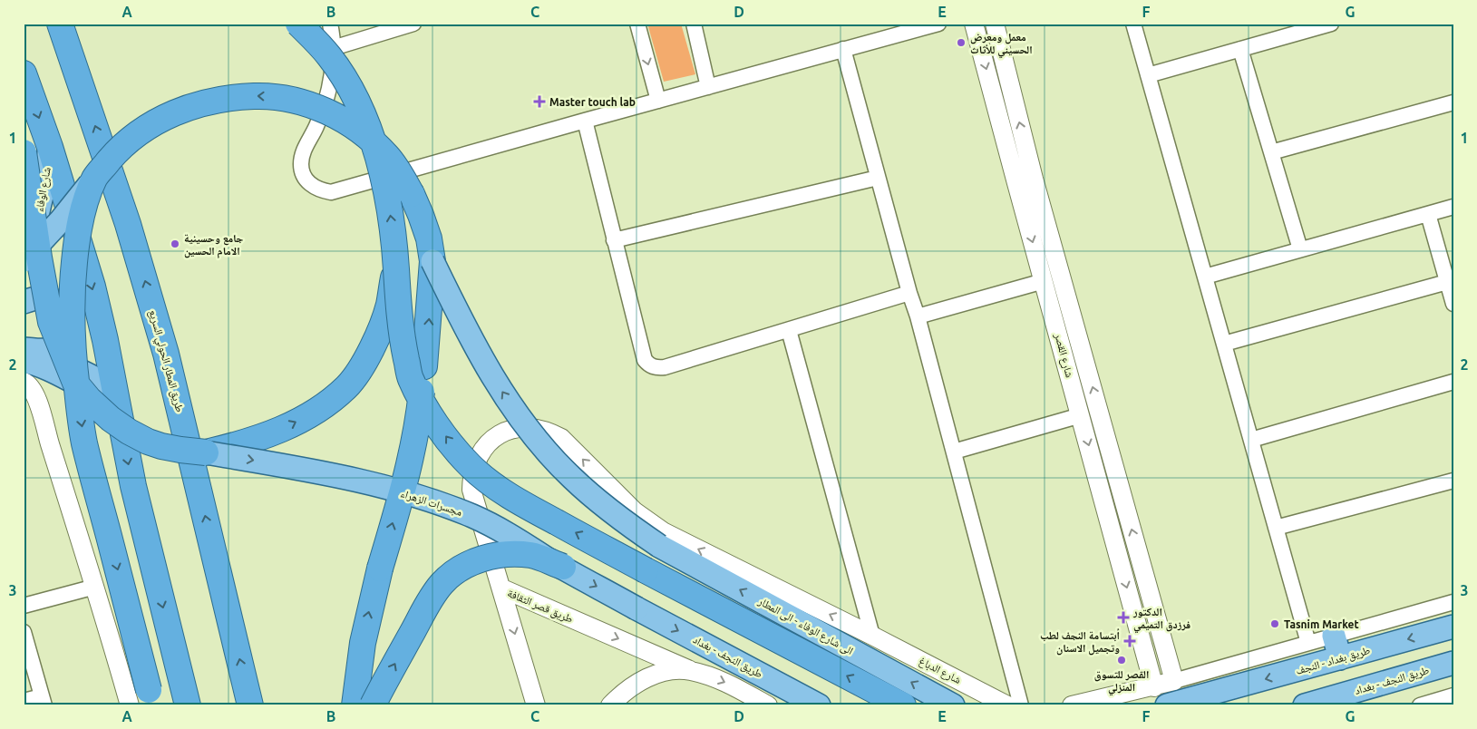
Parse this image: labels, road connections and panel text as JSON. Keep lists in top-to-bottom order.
{
  "streets": {
    "highway": ["طريق المطار الحولي السريع"],
    "main road": [
      "شارع الوفاء",
      "مجسرات الزهراء",
      "الى شارع الوفاء - الى المطار",
      "طريق النجف - بغداد",
      "طريق بغداد - النجف"
    ],
    "street": ["شارع القصر", "طريق قصر الثقافة", "شارع الدباغ"]
  },
  "crossings": [
    ["مجسرات الزهراء", "طريق النجف - بغداد"],
    ["طريق قصر الثقافة", "شارع الدباغ"]
  ],
  "one_way": [
    "مجسرات الزهراء",
    "طريق قصر الثقافة",
    "الى شارع الوفاء - الى المطار",
    "طريق النجف - بغداد",
    "طريق بغداد - النجف"
  ],
  "places": {
    "other": [
      "معمل ومعرض الحسيني للأثاث",
      "جامع وحسينية الامام الحسين",
      "Tasnim Market",
      "القصر للتسوق المنزلي"
    ],
    "health": ["Master touch lab", "الدكتور فرزدق التميمي", "أبتسامة النجف لطب وتجميل الاسنان"]
  },
  "grid": {
    "columns": [
      "A",
      "B",
      "C",
      "D",
      "E",
      "F",
      "G"
    ],
    "rows": ["1", "2", "3"]
  }
}
